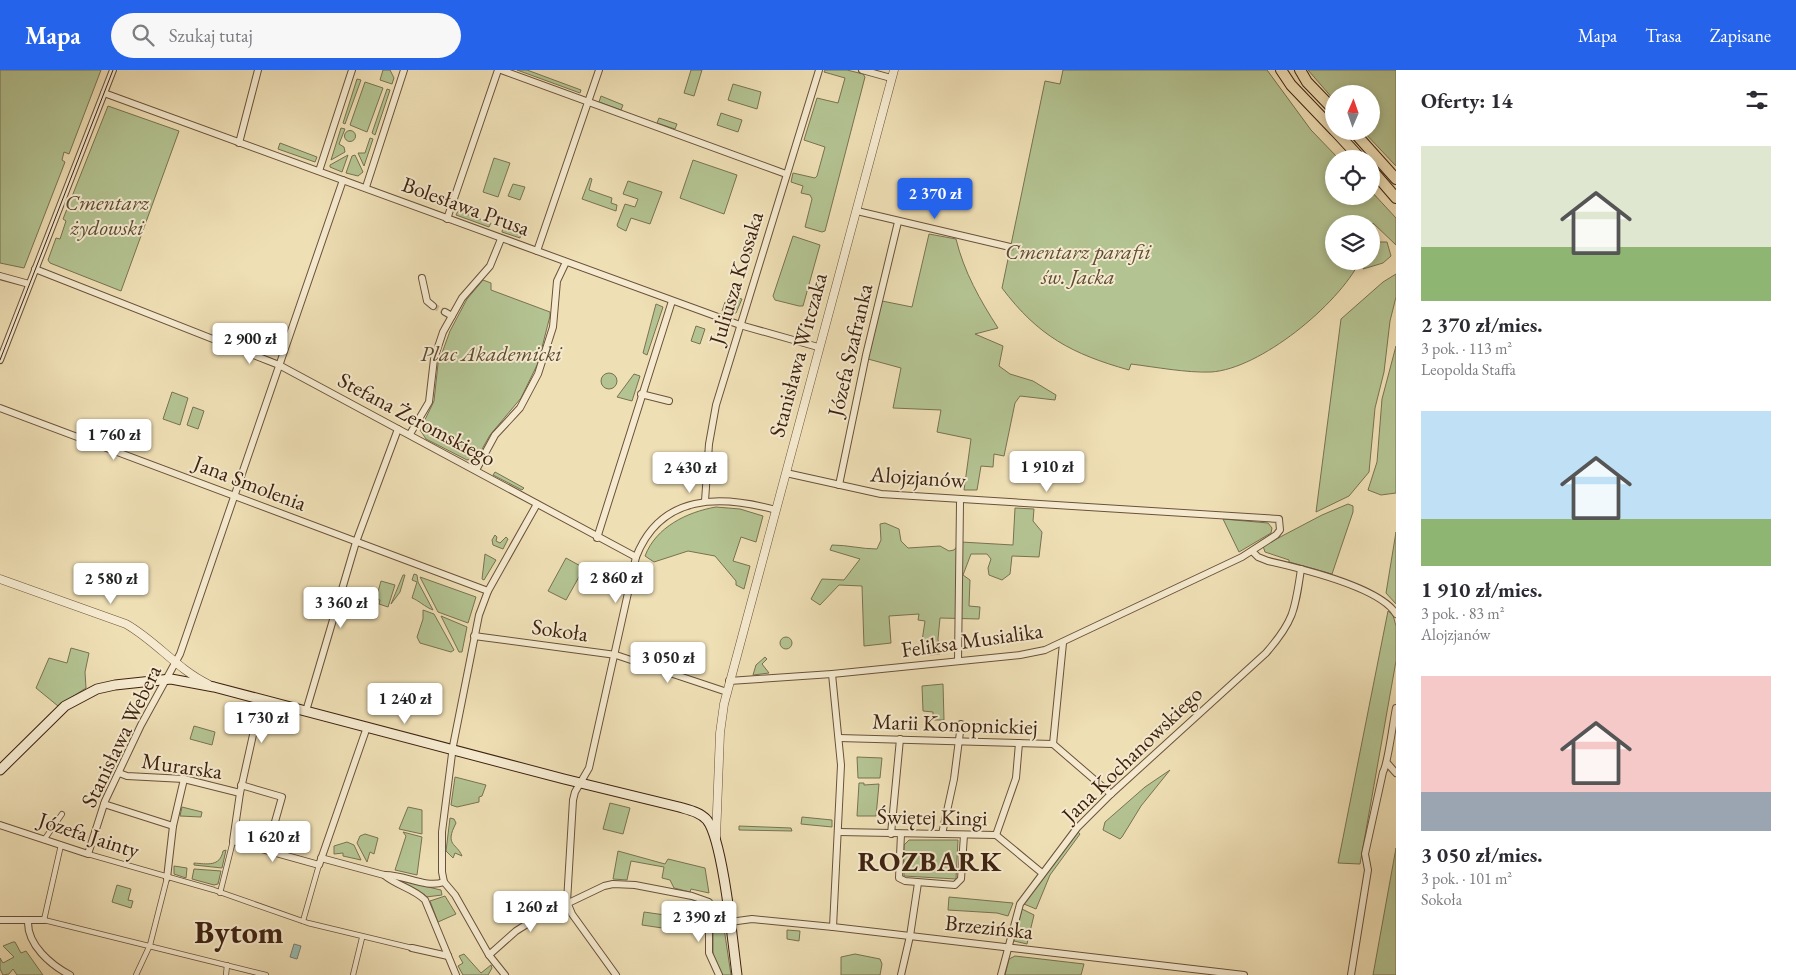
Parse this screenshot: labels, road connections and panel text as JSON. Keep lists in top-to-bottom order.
{
  "streets": {
    "main road": ["Stanisława Witczaka"],
    "street": [
      "Bolesława Prusa",
      "Juliusza Kossaka",
      "Józefa Szafranka",
      "Stefana Żeromskiego",
      "Alojzjanów",
      "Jana Smolenia",
      "Sokoła",
      "Feliksa Musialika",
      "Marii Konopnickiej",
      "Stanisława Webera",
      "Jana Kochanowskiego",
      "Murarska",
      "Świętej Kingi",
      "Józefa Jainty",
      "Brzezińska"
    ]
  },
  "crossings": [
    ["Bolesława Prusa", "Juliusza Kossaka"],
    ["Bolesława Prusa", "Stanisława Witczaka"],
    ["Bolesława Prusa", "Stanisława Webera"],
    ["Józefa Szafranka", "Alojzjanów"],
    ["Stanisława Witczaka", "Alojzjanów"],
    ["Stanisława Witczaka", "Sokoła"],
    ["Stanisława Witczaka", "Feliksa Musialika"],
    ["Stanisława Witczaka", "Brzezińska"],
    ["Stefana Żeromskiego", "Stanisława Webera"],
    ["Alojzjanów", "Feliksa Musialika"],
    ["Jana Smolenia", "Stanisława Webera"],
    ["Marii Konopnickiej", "Jana Kochanowskiego"],
    ["Stanisława Webera", "Murarska"],
    ["Stanisława Webera", "Józefa Jainty"],
    ["Jana Kochanowskiego", "Świętej Kingi"],
    ["Jana Kochanowskiego", "Brzezińska"]
  ],
  "districts": ["ROZBARK", "Bytom"],
  "parks": ["Cmentarz żydowski", "Cmentarz parafii św. Jacka", "Plac Akademicki"],
  "north": "top",
  "page": {
    "header": "Mapa",
    "search": "Szukaj tutaj",
    "nav": ["Mapa", "Trasa", "Zapisane"],
    "heading": "Oferty: 14",
    "list": [
      {
        "name": "2 370 zł/mies.",
        "note": "3 pok. · 113 m² · Leopolda Staffa"
      },
      {
        "name": "1 910 zł/mies.",
        "note": "3 pok. · 83 m² · Alojzjanów"
      },
      {
        "name": "3 050 zł/mies.",
        "note": "3 pok. · 101 m² · Sokoła"
      }
    ],
    "price": [
      "2 370 zł",
      "2 900 zł",
      "1 760 zł",
      "1 910 zł",
      "2 430 zł",
      "2 860 zł",
      "2 580 zł",
      "3 360 zł",
      "3 050 zł",
      "1 240 zł",
      "1 730 zł",
      "1 620 zł",
      "1 260 zł",
      "2 390 zł"
    ]
  }
}
